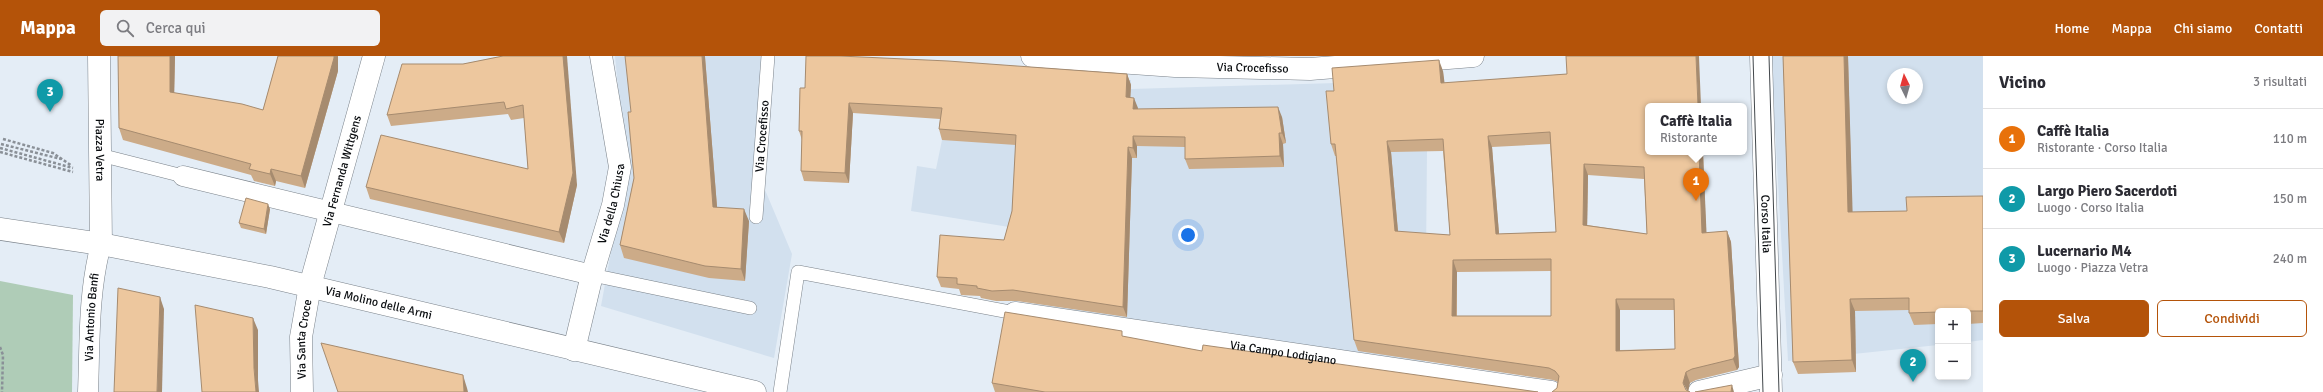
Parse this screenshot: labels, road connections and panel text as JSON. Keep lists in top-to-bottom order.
{
  "streets": {
    "street": [
      "Via Crocefisso",
      "Piazza Vetra",
      "Via Fernanda Wittgens",
      "Via della Chiusa",
      "Corso Italia",
      "Via Molino delle Armi",
      "Via Antonio Banfi",
      "Via Santa Croce",
      "Via Campo Lodigiano"
    ]
  },
  "crossings": [
    ["Piazza Vetra", "Via Molino delle Armi"],
    ["Piazza Vetra", "Via Antonio Banfi"],
    ["Via Fernanda Wittgens", "Via Molino delle Armi"],
    ["Via Fernanda Wittgens", "Via Santa Croce"],
    ["Via della Chiusa", "Via Molino delle Armi"],
    ["Via Molino delle Armi", "Via Antonio Banfi"],
    ["Via Molino delle Armi", "Via Santa Croce"]
  ],
  "north": "top",
  "page": {
    "header": "Mappa",
    "search": "Cerca qui",
    "nav": [
      "Home",
      "Mappa",
      "Chi siamo",
      "Contatti"
    ],
    "heading": ["Vicino", "3 risultati"],
    "pins": ["3", "1", "2"],
    "popup": ["Caffè Italia", "Ristorante"],
    "list": [
      {
        "mark": "1",
        "name": "Caffè Italia",
        "note": "Ristorante · Corso Italia",
        "value": "110 m"
      },
      {
        "mark": "2",
        "name": "Largo Piero Sacerdoti",
        "note": "Luogo · Corso Italia",
        "value": "150 m"
      },
      {
        "mark": "3",
        "name": "Lucernario M4",
        "note": "Luogo · Piazza Vetra",
        "value": "240 m"
      }
    ],
    "buttons": ["Salva", "Condividi"],
    "map_buttons": ["+", "−"]
  }
}
